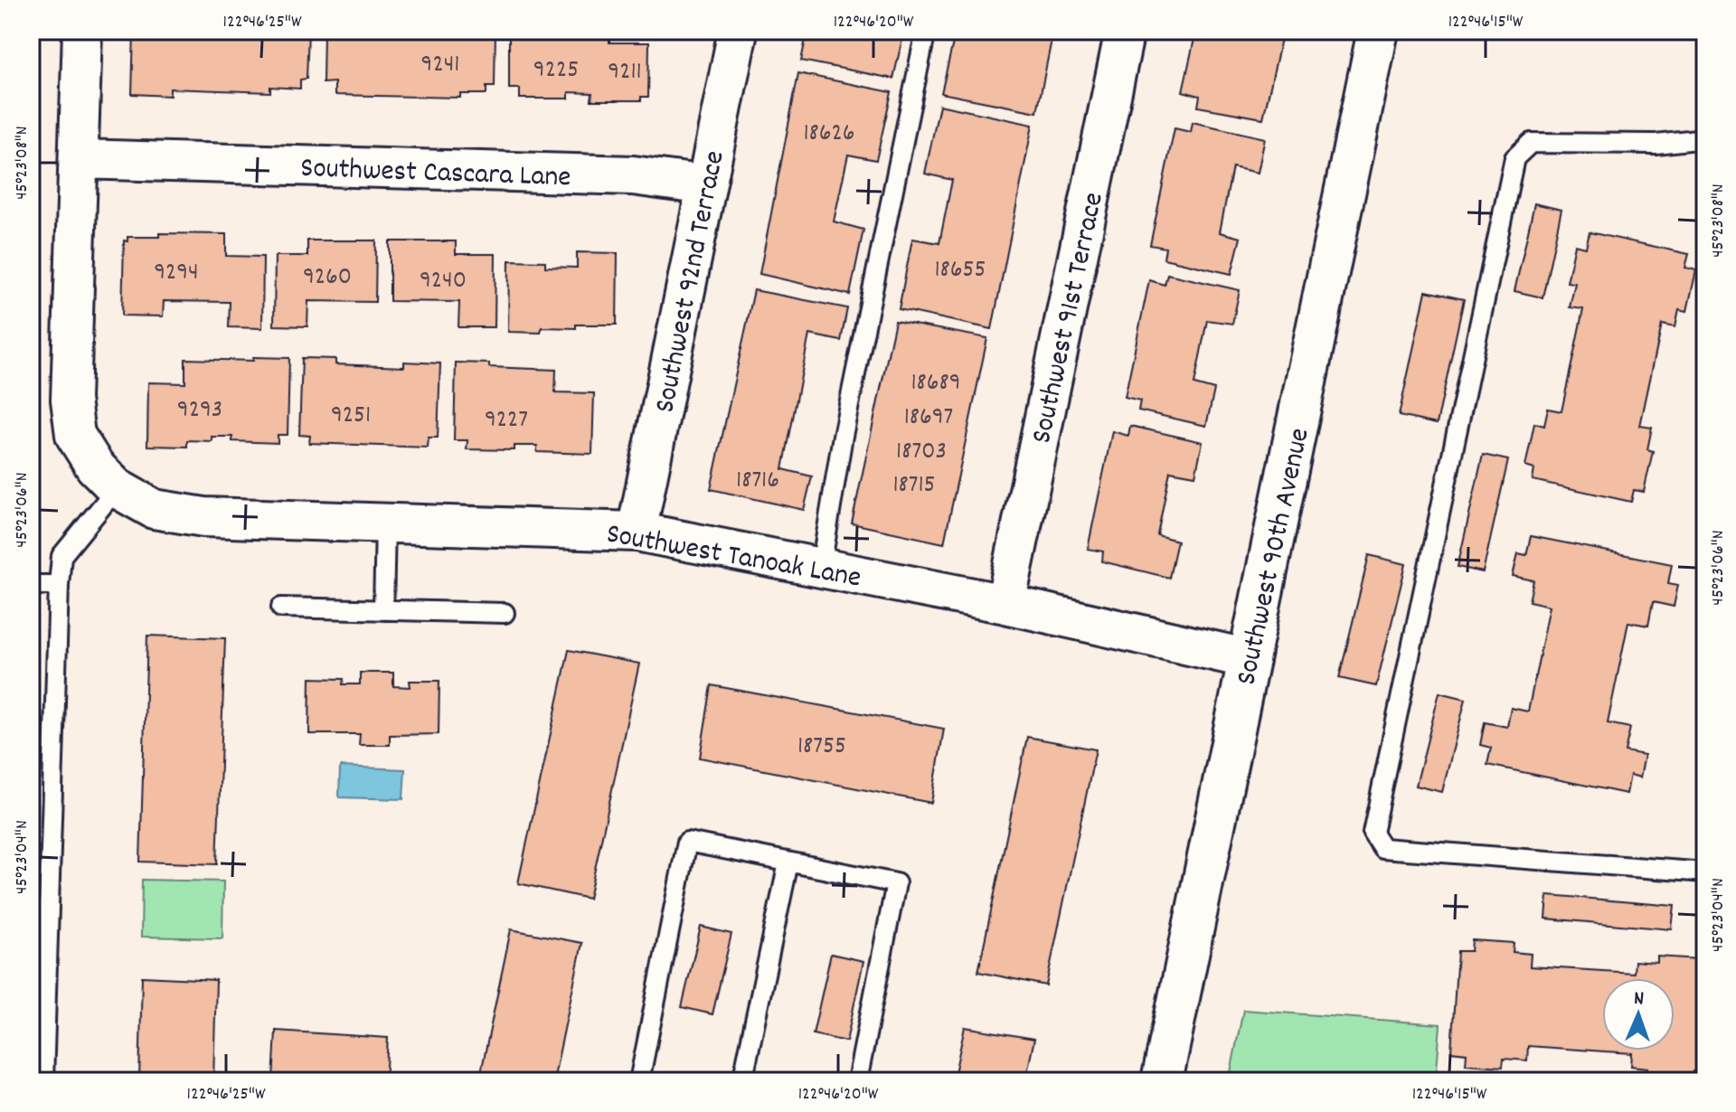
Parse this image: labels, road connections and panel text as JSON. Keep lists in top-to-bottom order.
{
  "streets": {
    "street": [
      "Southwest Cascara Lane",
      "Southwest 92nd Terrace",
      "Southwest 91st Terrace",
      "Southwest Tanoak Lane",
      "Southwest 90th Avenue"
    ]
  },
  "crossings": [
    ["Southwest Cascara Lane", "Southwest 92nd Terrace"],
    ["Southwest 92nd Terrace", "Southwest Tanoak Lane"],
    ["Southwest 91st Terrace", "Southwest Tanoak Lane"],
    ["Southwest Tanoak Lane", "Southwest 90th Avenue"]
  ],
  "house_numbers": [
    "9241",
    "9225",
    "9211",
    "18626",
    "18655",
    "9294",
    "9260",
    "9240",
    "18689",
    "9293",
    "9251",
    "18697",
    "9227",
    "18703",
    "18716",
    "18715",
    "18755"
  ],
  "north": "top",
  "coordinates": [
    "122°46'25\"W",
    "122°46'20\"W",
    "122°46'15\"W",
    "45°23'08\"N",
    "45°23'06\"N",
    "45°23'04\"N"
  ]
}
